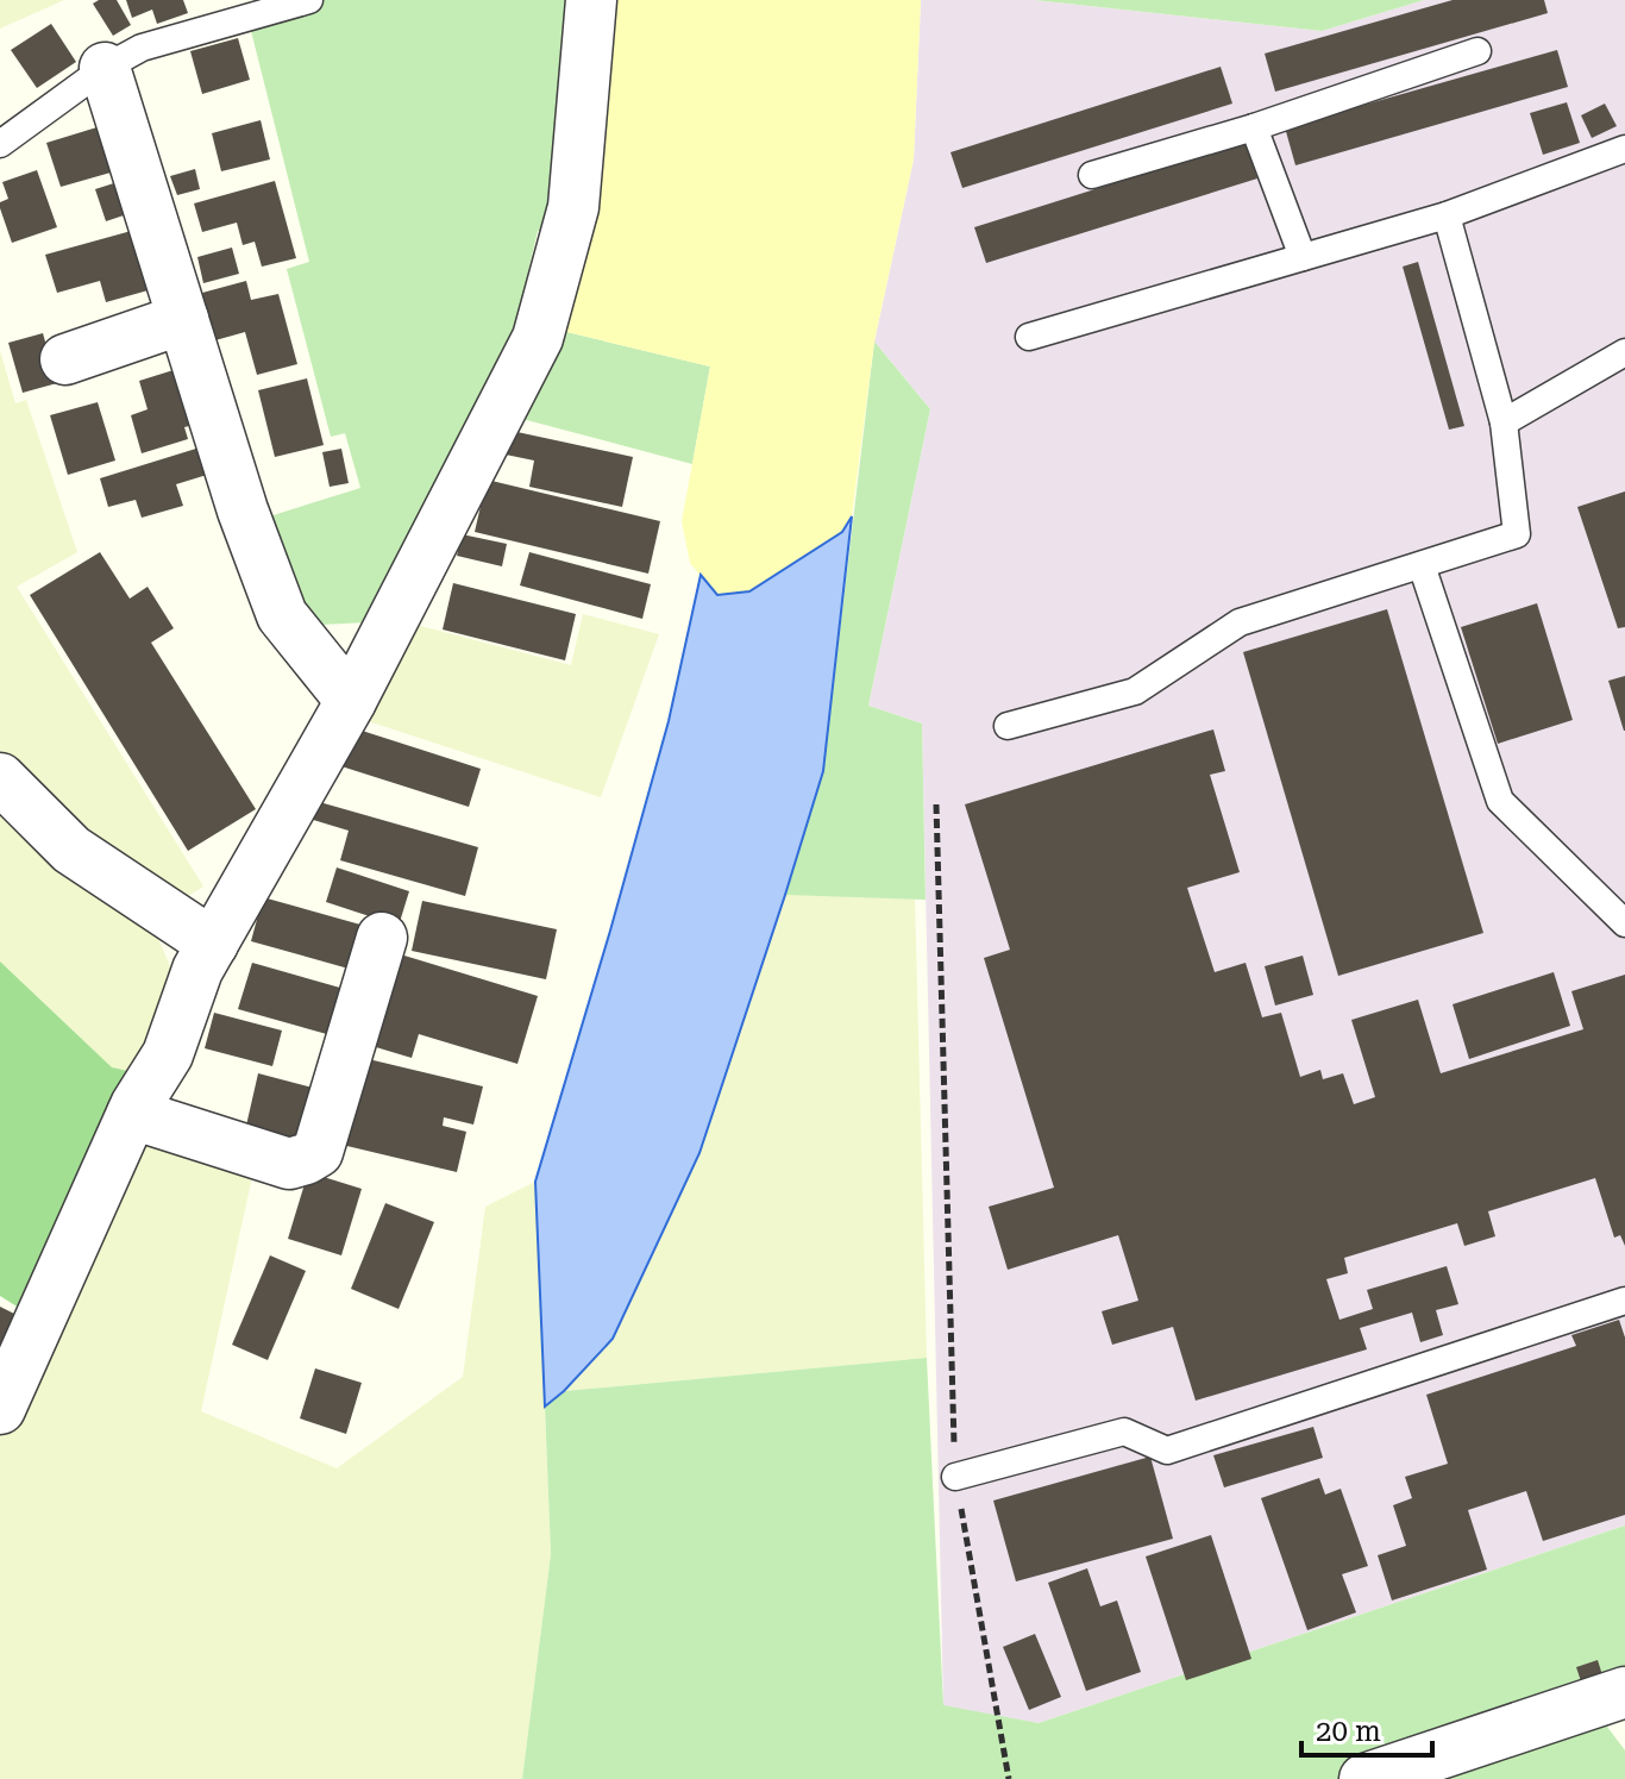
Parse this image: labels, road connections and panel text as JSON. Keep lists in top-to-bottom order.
{
  "scale_bar": "20 m"
}
